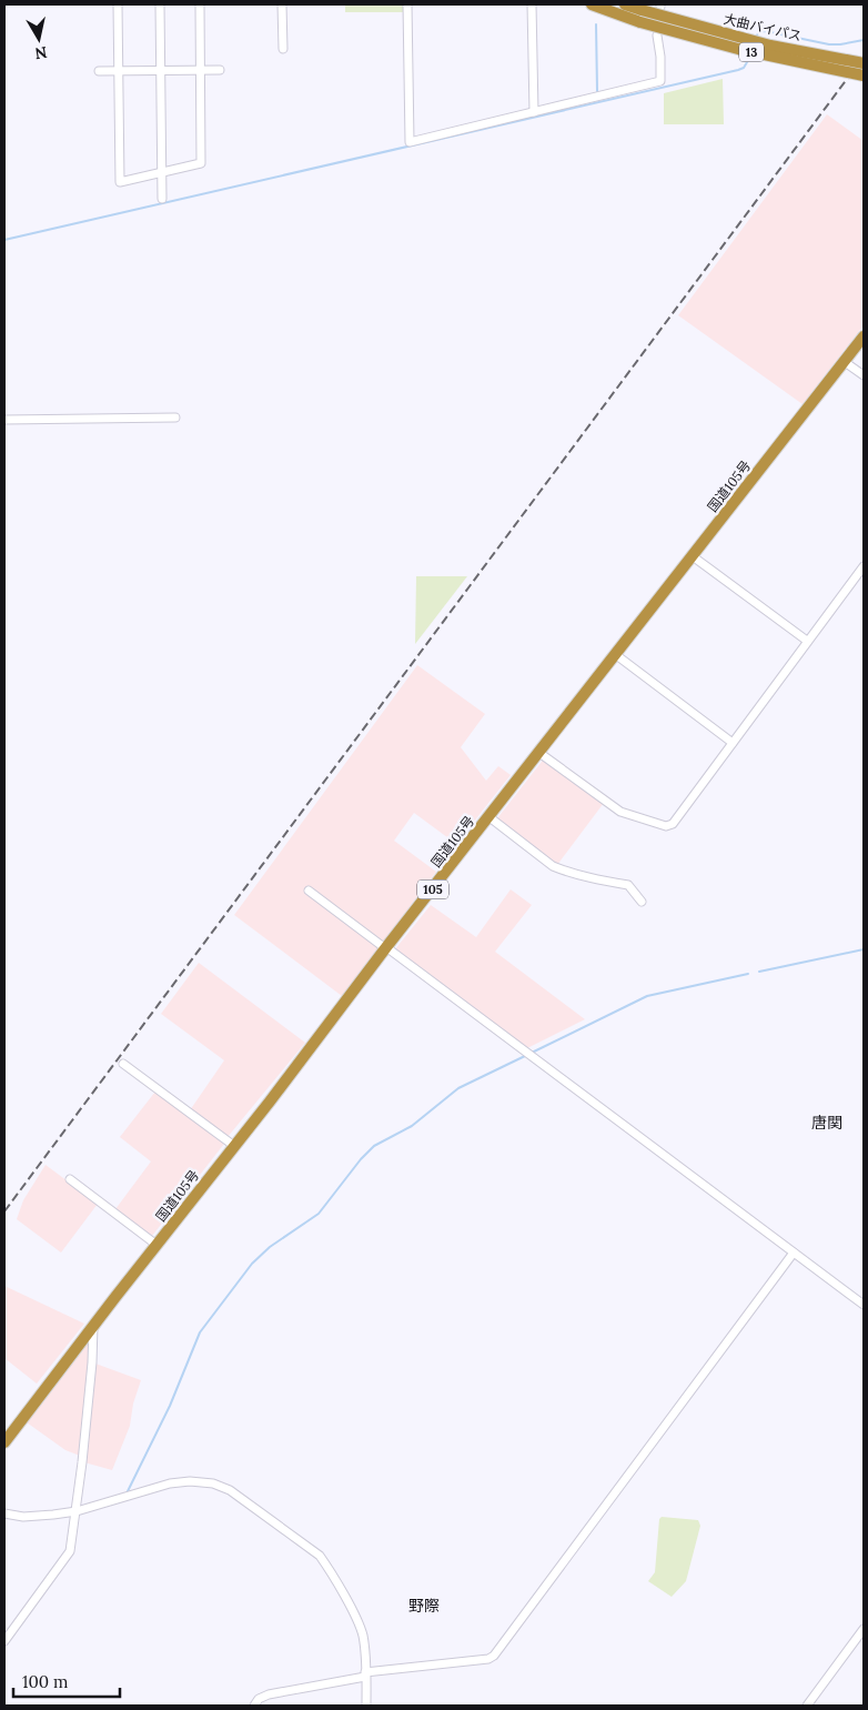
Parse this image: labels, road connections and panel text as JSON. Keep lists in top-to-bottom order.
{
  "streets": {
    "highway": [
      "大曲バイパス",
      "13",
      "国道105号",
      "105"
    ]
  },
  "districts": ["唐関", "野際"],
  "scale_bar": "100 m",
  "north": "bottom"
}
